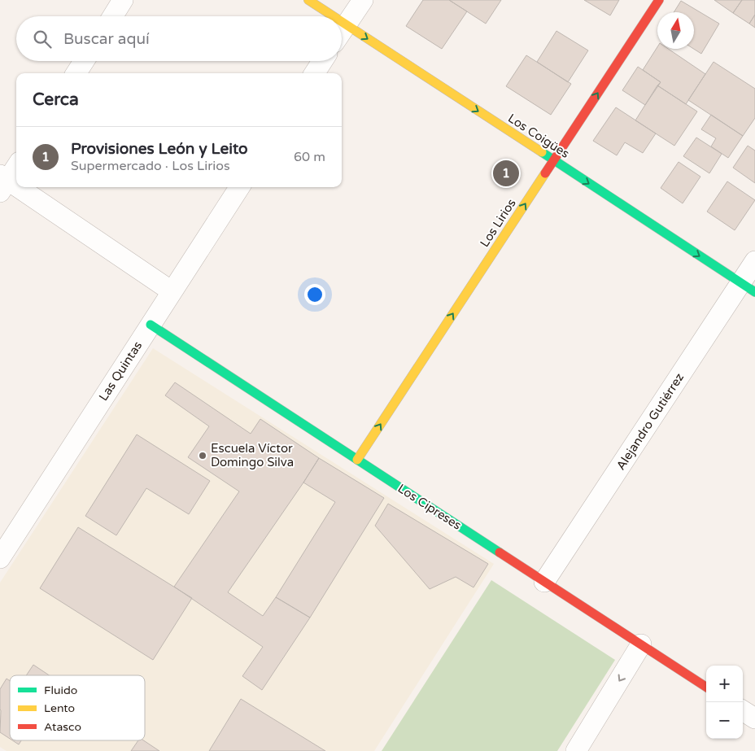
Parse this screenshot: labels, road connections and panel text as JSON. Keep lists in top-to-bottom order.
{
  "streets": {
    "street": [
      "Los Coigües",
      "Los Lirios",
      "Las Quintas",
      "Alejandro Gutiérrez",
      "Los Cipreses"
    ]
  },
  "crossings": [
    ["Los Coigües", "Los Lirios"],
    ["Los Coigües", "Alejandro Gutiérrez"],
    ["Los Lirios", "Los Cipreses"],
    ["Las Quintas", "Los Cipreses"],
    ["Alejandro Gutiérrez", "Los Cipreses"]
  ],
  "one_way": ["Los Coigües", "Los Lirios"],
  "places": ["Escuela Víctor Domingo Silva"],
  "legend": ["Fluido", "Lento", "Atasco"],
  "north": "top",
  "page": {
    "search": "Buscar aquí",
    "heading": "Cerca",
    "list": [
      {
        "mark": "1",
        "name": "Provisiones León y Leito",
        "note": "Supermercado · Los Lirios",
        "value": "60 m"
      }
    ],
    "pins": "1",
    "map_buttons": ["+", "−"]
  }
}
